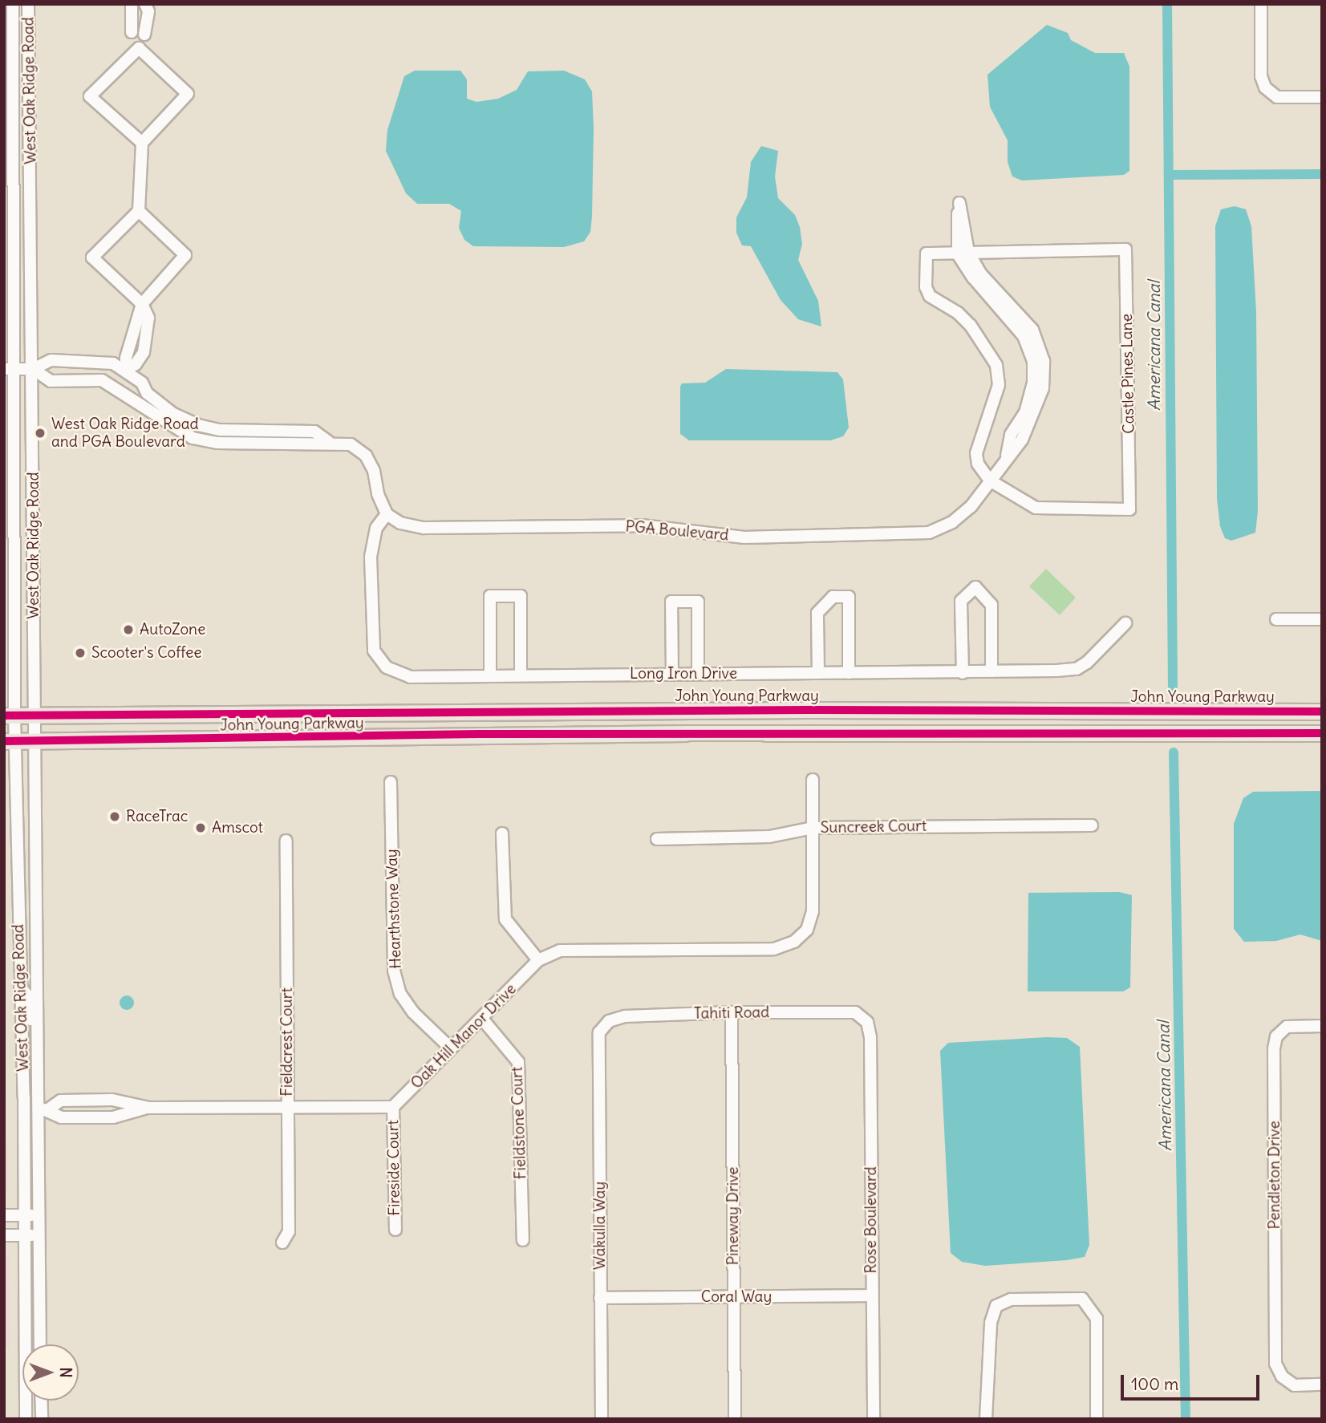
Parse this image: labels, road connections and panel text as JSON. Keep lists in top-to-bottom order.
{
  "streets": {
    "highway": ["John Young Parkway"],
    "street": [
      "West Oak Ridge Road",
      "Castle Pines Lane",
      "PGA Boulevard",
      "Long Iron Drive",
      "Suncreek Court",
      "Hearthstone Way",
      "Tahiti Road",
      "Oak Hill Manor Drive",
      "Fieldcrest Court",
      "Fieldstone Court",
      "Fireside Court",
      "Pendleton Drive",
      "Pineway Drive",
      "Rose Boulevard",
      "Wakulla Way",
      "Coral Way"
    ]
  },
  "crossings": [
    ["West Oak Ridge Road", "John Young Parkway"],
    ["Castle Pines Lane", "PGA Boulevard"],
    ["PGA Boulevard", "Long Iron Drive"],
    ["Suncreek Court", "Oak Hill Manor Drive"],
    ["Hearthstone Way", "Oak Hill Manor Drive"],
    ["Tahiti Road", "Pineway Drive"],
    ["Tahiti Road", "Rose Boulevard"],
    ["Tahiti Road", "Wakulla Way"],
    ["Oak Hill Manor Drive", "Fieldstone Court"],
    ["Oak Hill Manor Drive", "Fireside Court"],
    ["Pineway Drive", "Coral Way"],
    ["Rose Boulevard", "Coral Way"],
    ["Wakulla Way", "Coral Way"]
  ],
  "water": ["Americana Canal"],
  "places": [
    "West Oak Ridge Road and PGA Boulevard",
    "AutoZone",
    "Scooter's Coffee",
    "RaceTrac",
    "Amscot"
  ],
  "scale_bar": "100 m",
  "north": "right"
}
